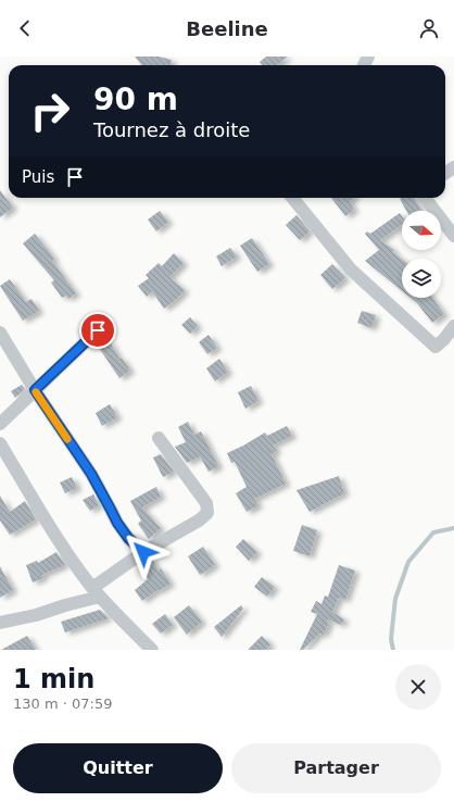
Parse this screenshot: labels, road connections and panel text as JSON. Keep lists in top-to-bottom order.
{
  "north": "right",
  "page": {
    "header": "Beeline",
    "turn": ["90 m", "Tournez à droite"],
    "then": "Puis",
    "heading": ["1 min", "130 m · 07:59"],
    "buttons": ["Quitter", "Partager"]
  }
}
